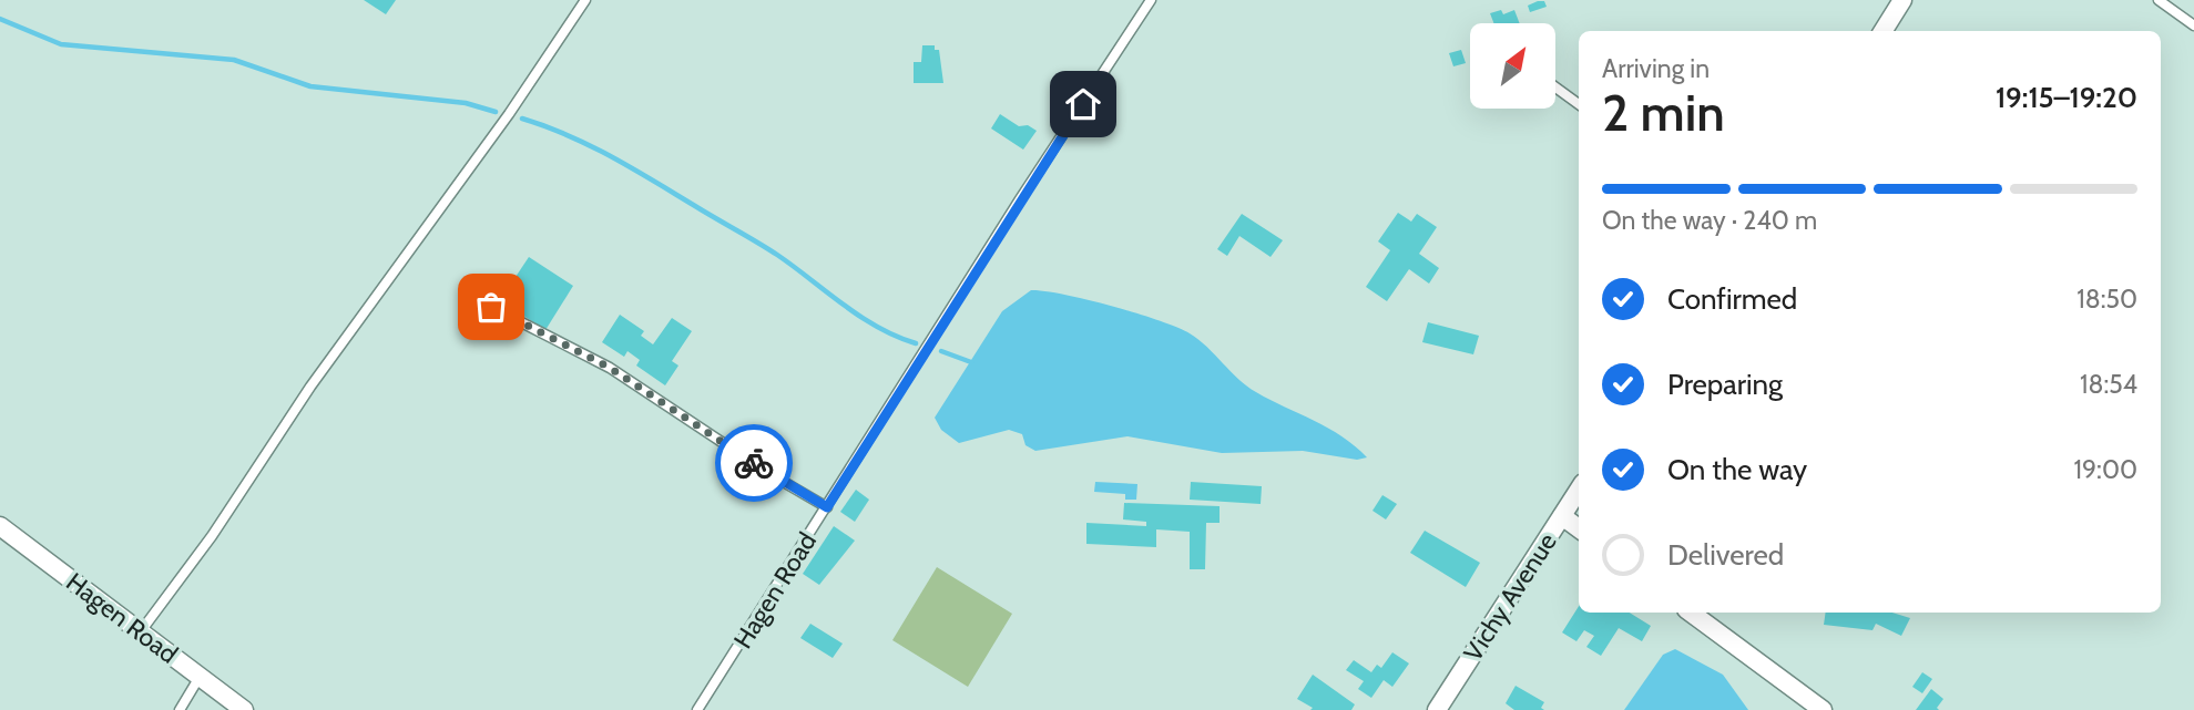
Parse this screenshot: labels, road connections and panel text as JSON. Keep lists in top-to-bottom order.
{
  "streets": {
    "street": ["Hagen Road", "Vichy Avenue"]
  },
  "north": "top right",
  "page": {
    "heading": ["2 min", "Arriving in", "19:15–19:20"],
    "bar": "On the way · 240 m",
    "list": [
      ["Confirmed", "18:50"],
      ["Preparing", "18:54"],
      ["On the way", "19:00"],
      "Delivered"
    ]
  }
}
